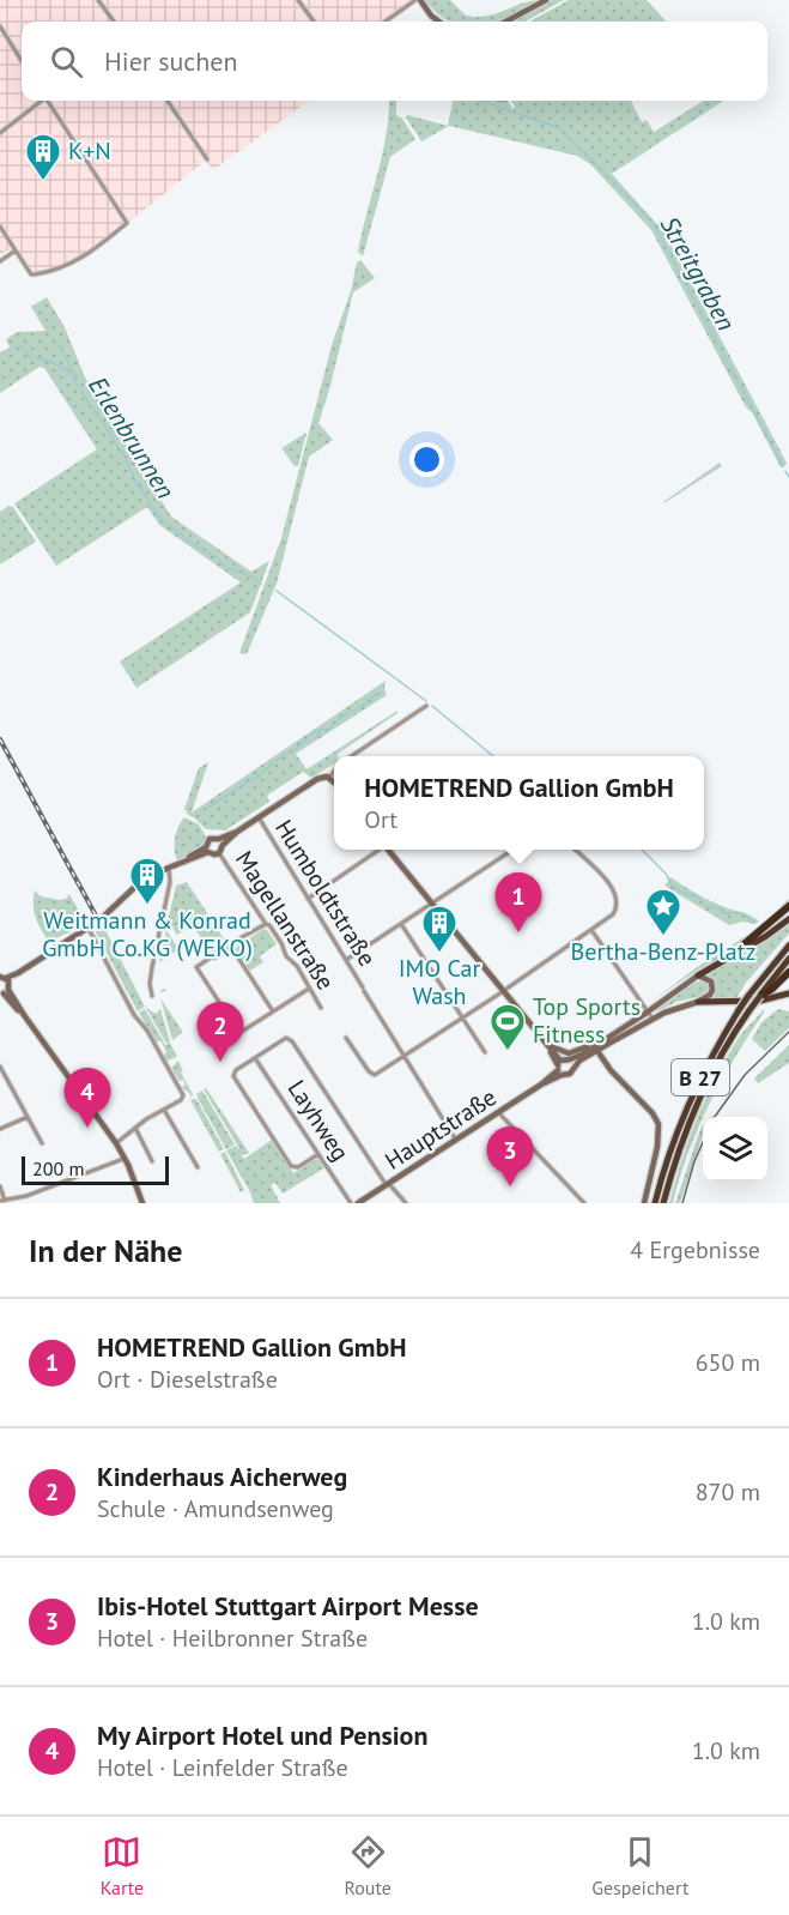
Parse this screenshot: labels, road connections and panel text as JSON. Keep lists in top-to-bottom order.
{
  "streets": {
    "highway": ["B 27"],
    "main road": ["Hauptstraße"],
    "street": ["Humboldtstraße", "Magellanstraße", "Layhweg"]
  },
  "crossings": [
    ["Humboldtstraße", "Hauptstraße"]
  ],
  "water": ["Streitgraben", "Erlenbrunnen"],
  "places": {
    "building": ["K+N", "Weitmann & Konrad GmbH Co.KG (WEKO)", "IMO Car Wash"],
    "place": ["Bertha-Benz-Platz"],
    "sports": ["Top Sports Fitness"]
  },
  "scale_bar": "200 m",
  "page": {
    "search": "Hier suchen",
    "popup": ["HOMETREND Gallion GmbH", "Ort"],
    "pins": [
      "1",
      "2",
      "4",
      "3"
    ],
    "scale": "200 m",
    "heading": ["In der Nähe", "4 Ergebnisse"],
    "list": [
      {
        "mark": "1",
        "name": "HOMETREND Gallion GmbH",
        "note": "Ort · Dieselstraße",
        "value": "650 m"
      },
      {
        "mark": "2",
        "name": "Kinderhaus Aicherweg",
        "note": "Schule · Amundsenweg",
        "value": "870 m"
      },
      {
        "mark": "3",
        "name": "Ibis-Hotel Stuttgart Airport Messe",
        "note": "Hotel · Heilbronner Straße",
        "value": "1.0 km"
      },
      {
        "mark": "4",
        "name": "My Airport Hotel und Pension",
        "note": "Hotel · Leinfelder Straße",
        "value": "1.0 km"
      }
    ],
    "nav": ["Karte", "Route", "Gespeichert"]
  }
}
